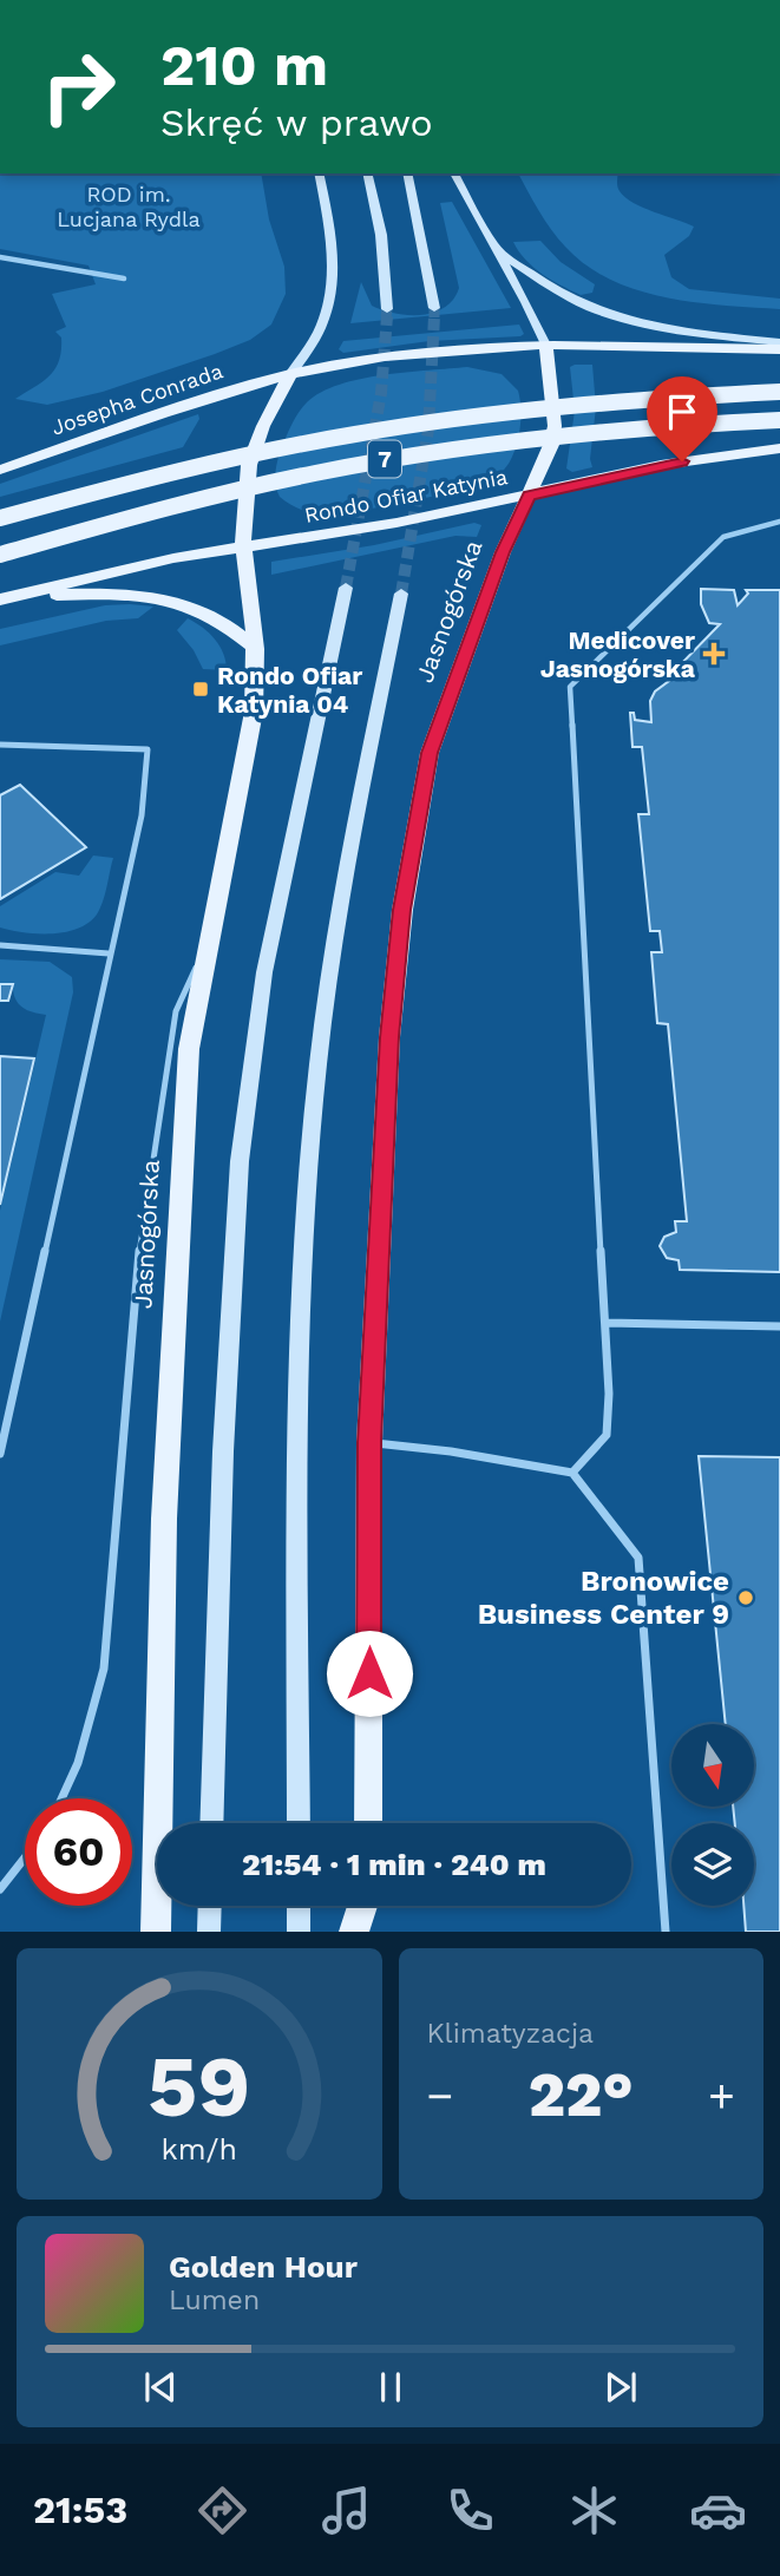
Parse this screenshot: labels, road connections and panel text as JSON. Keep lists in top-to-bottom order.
{
  "streets": {
    "main road": [
      "Josepha Conrada",
      "7",
      "Rondo Ofiar Katynia",
      "Jasnogórska"
    ]
  },
  "crossings": [
    ["Rondo Ofiar Katynia", "Jasnogórska"]
  ],
  "parks": ["ROD im. Lucjana Rydla"],
  "places": {
    "health": ["Medicover Jasnogórska"],
    "transit": ["Rondo Ofiar Katynia 04"],
    "other": ["Bronowice Business Center 9"]
  },
  "north": "bottom",
  "page": {
    "turn": ["210 m", "Skręć w prawo"],
    "limit": "60",
    "trip": "21:54 · 1 min · 240 m",
    "tile": "Klimatyzacja",
    "heat": ["−", "22°", "+"],
    "song": ["Golden Hour", "Lumen"],
    "tabs": "21:53",
    "gauge": ["59", "km/h"]
  }
}
